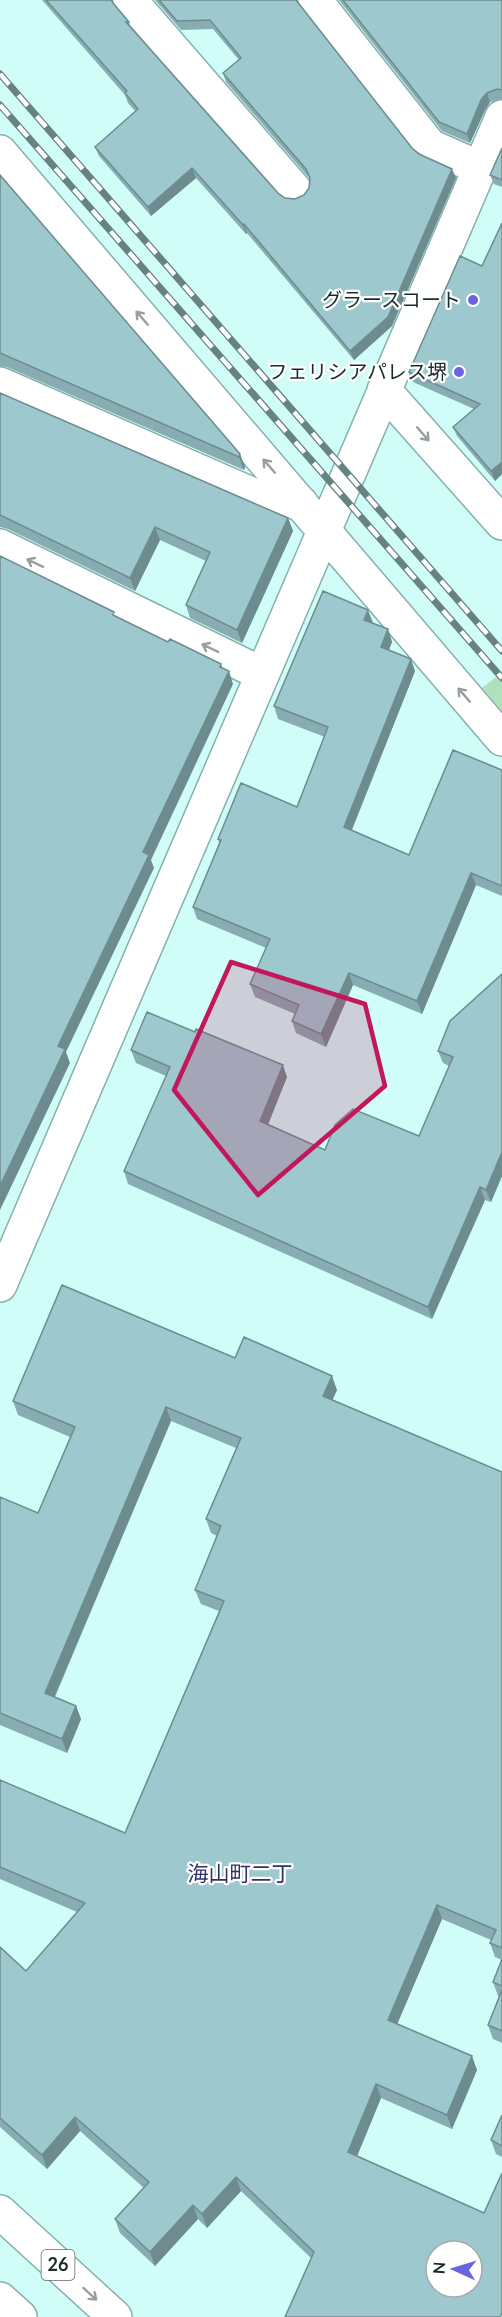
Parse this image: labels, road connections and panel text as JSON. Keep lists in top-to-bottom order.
{
  "streets": {
    "main road": ["26"]
  },
  "districts": ["海山町二丁"],
  "places": ["グラースコート", "フェリシアパレス堺"],
  "north": "left"
}
